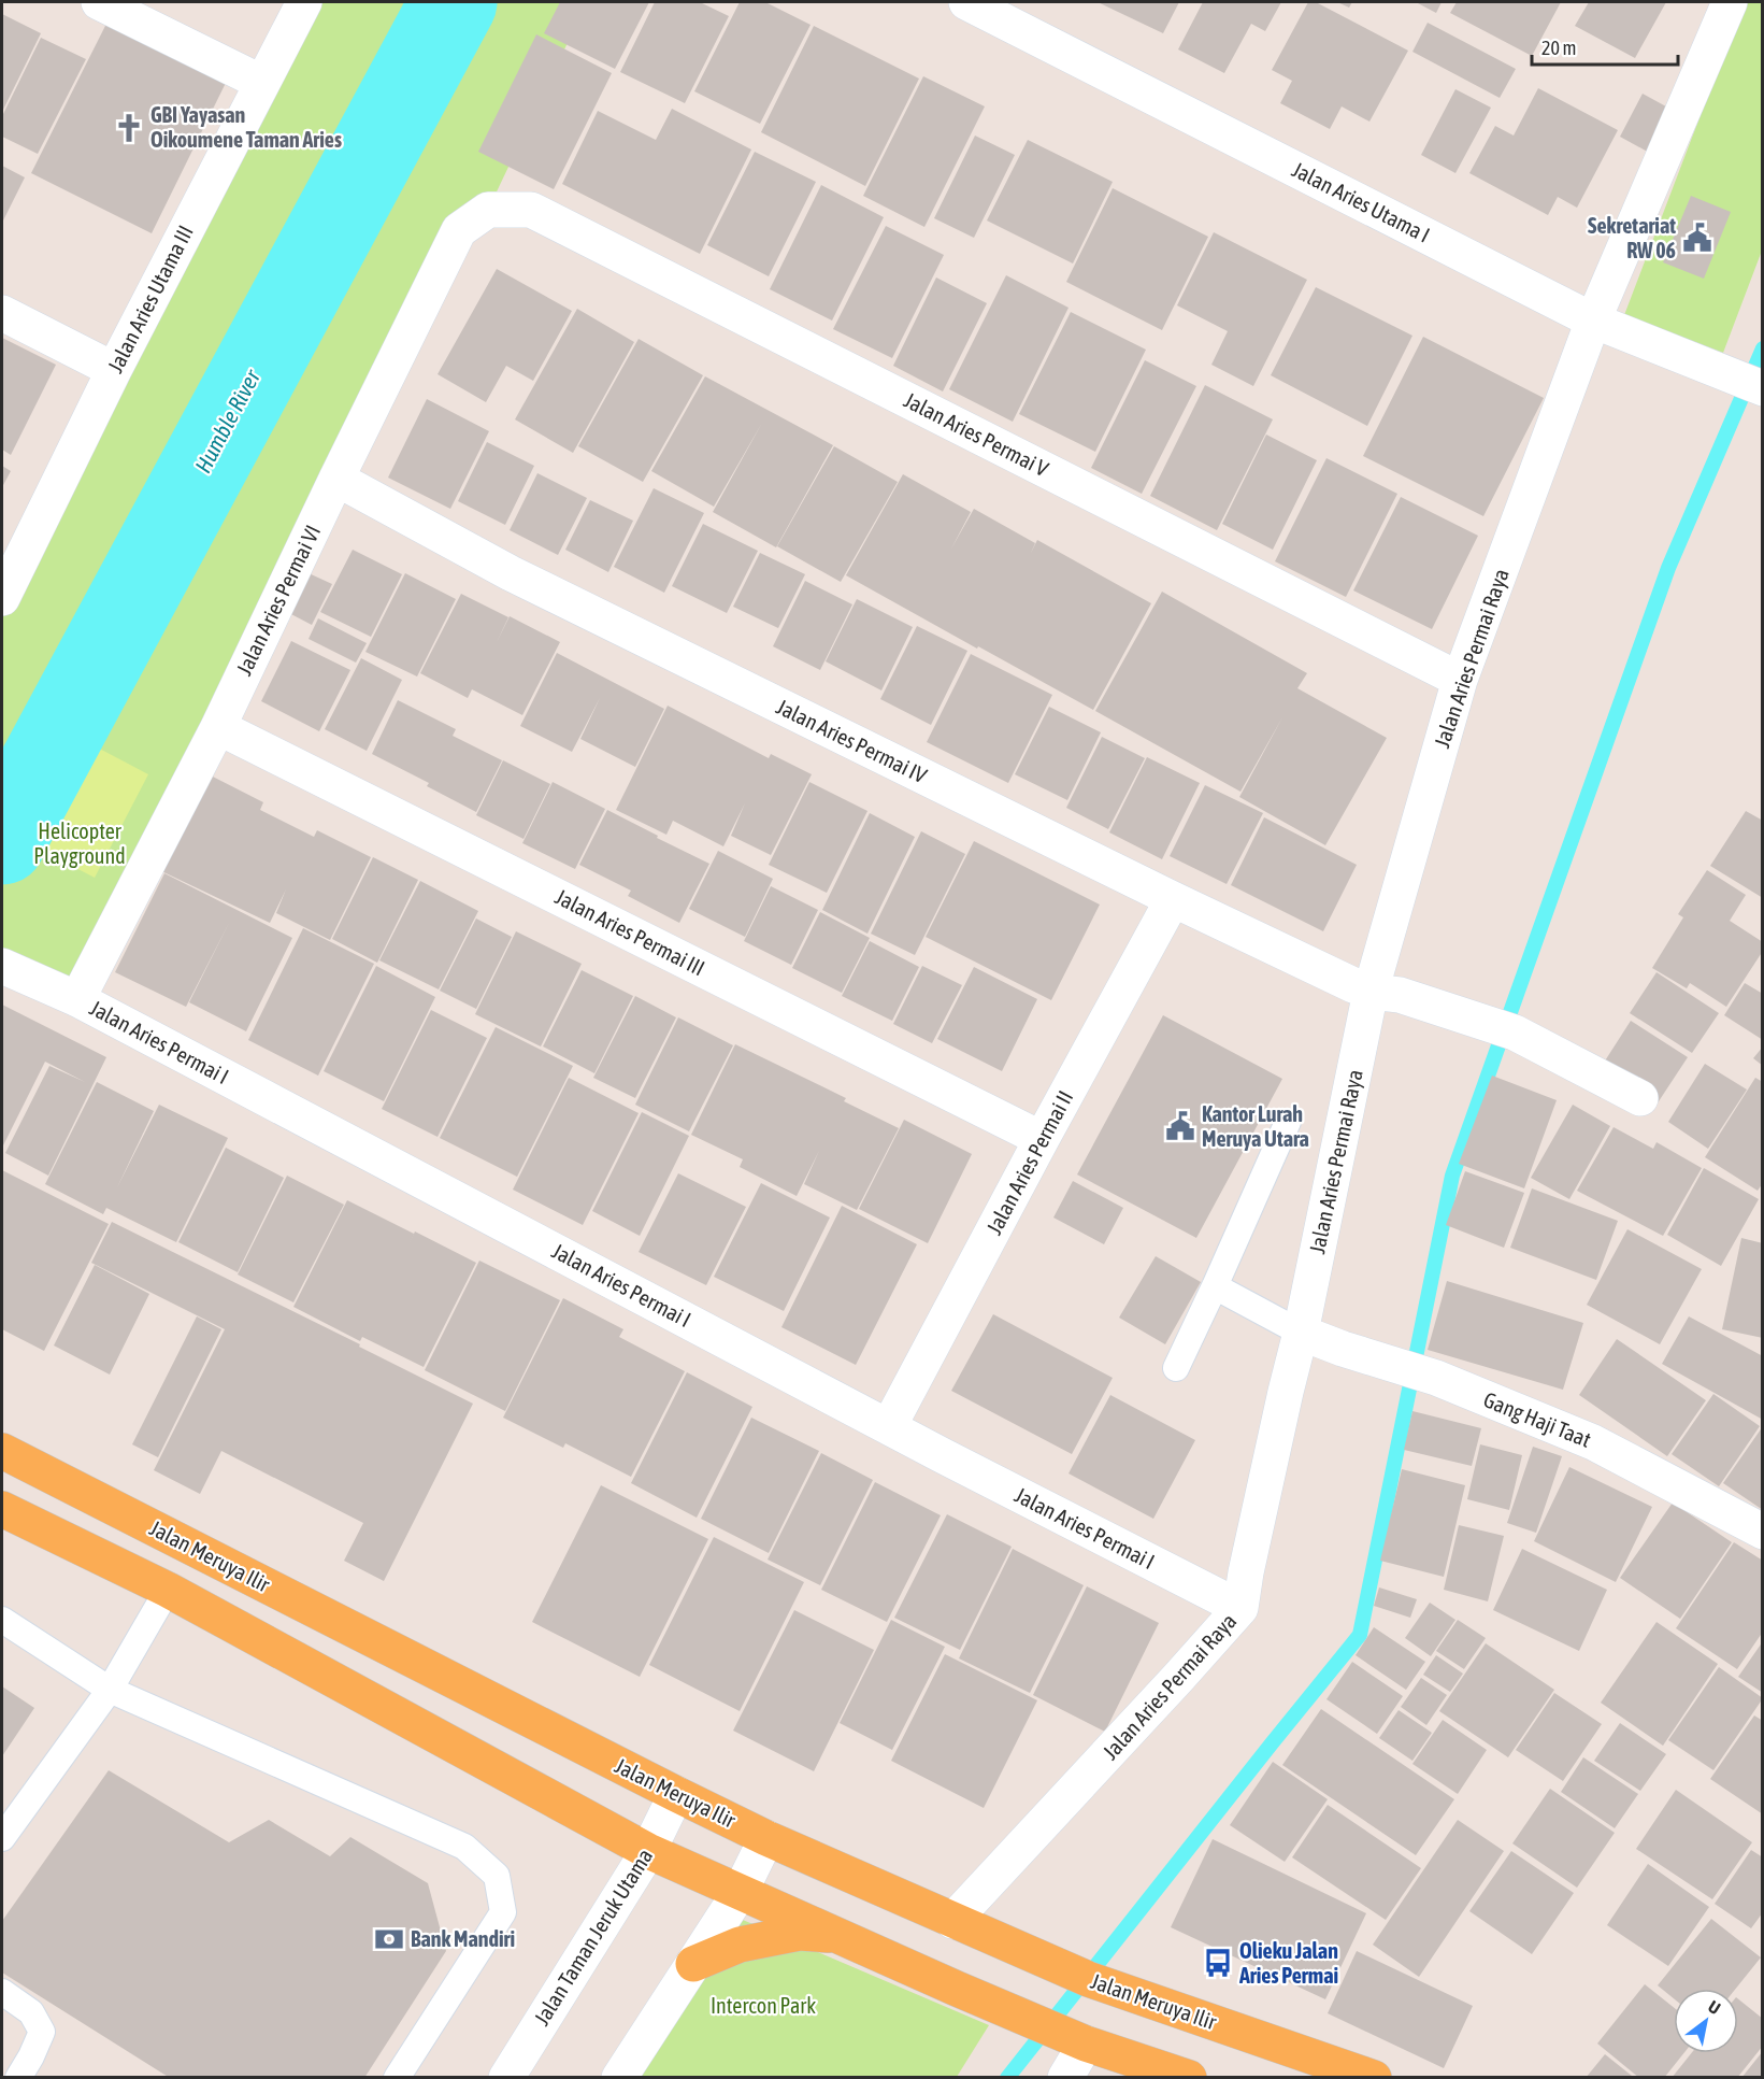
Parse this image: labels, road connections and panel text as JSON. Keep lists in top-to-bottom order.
{
  "streets": {
    "main road": ["Jalan Meruya Ilir"],
    "street": [
      "Jalan Aries Utama I",
      "Jalan Aries Utama III",
      "Jalan Aries Permai V",
      "Jalan Aries Permai VI",
      "Jalan Aries Permai Raya",
      "Jalan Aries Permai IV",
      "Jalan Aries Permai III",
      "Jalan Aries Permai I",
      "Jalan Aries Permai II",
      "Gang Haji Taat",
      "Jalan Taman Jeruk Utama"
    ]
  },
  "crossings": [
    ["Jalan Aries Utama I", "Jalan Aries Permai Raya"],
    ["Jalan Aries Permai V", "Jalan Aries Permai VI"],
    ["Jalan Aries Permai V", "Jalan Aries Permai Raya"],
    ["Jalan Aries Permai VI", "Jalan Aries Permai IV"],
    ["Jalan Aries Permai VI", "Jalan Aries Permai III"],
    ["Jalan Aries Permai VI", "Jalan Aries Permai I"],
    ["Jalan Aries Permai Raya", "Jalan Aries Permai IV"],
    ["Jalan Aries Permai Raya", "Jalan Aries Permai I"],
    ["Jalan Aries Permai Raya", "Gang Haji Taat"],
    ["Jalan Aries Permai Raya", "Jalan Meruya Ilir"],
    ["Jalan Aries Permai IV", "Jalan Aries Permai II"],
    ["Jalan Aries Permai III", "Jalan Aries Permai II"],
    ["Jalan Aries Permai I", "Jalan Aries Permai II"],
    ["Jalan Meruya Ilir", "Jalan Taman Jeruk Utama"]
  ],
  "water": ["Humble River"],
  "parks": ["Helicopter Playground", "Intercon Park"],
  "places": {
    "church": ["GBI Yayasan Oikoumene Taman Aries"],
    "public building": ["Sekretariat RW 06", "Kantor Lurah Meruya Utara"],
    "bank": ["Bank Mandiri"],
    "bus stop": ["Olieku Jalan Aries Permai"]
  },
  "scale_bar": "20 m",
  "north": "top right"
}
